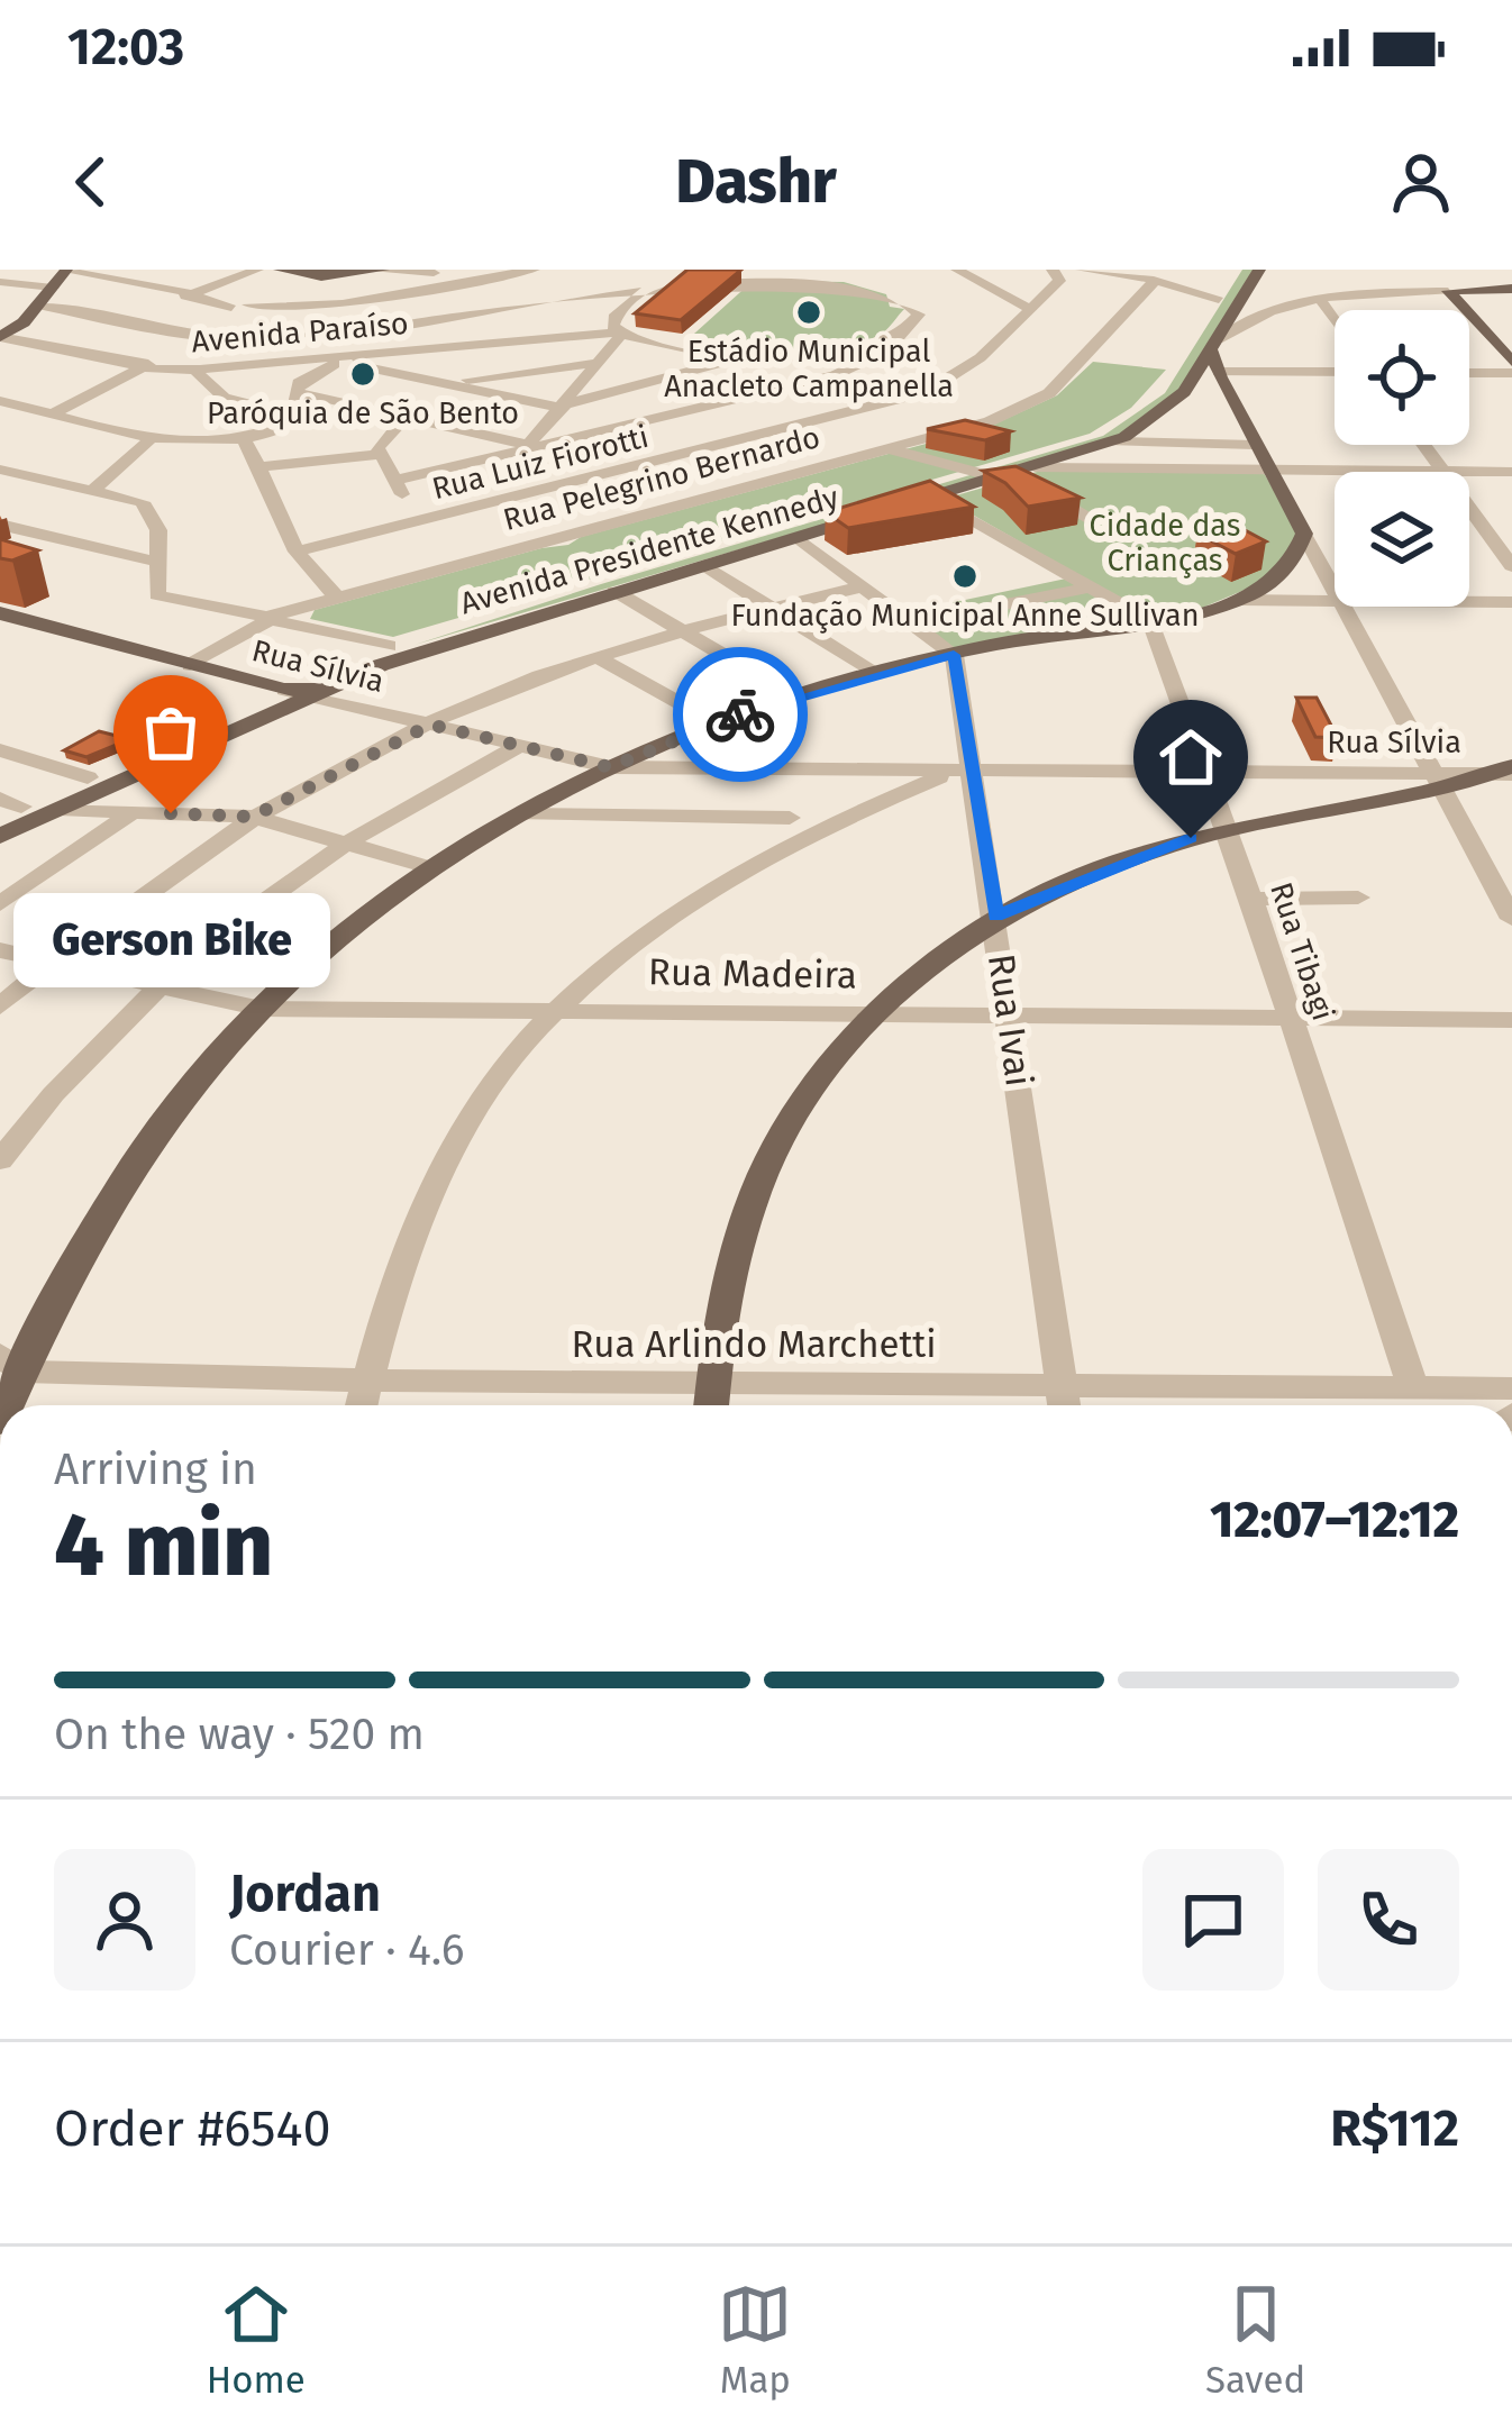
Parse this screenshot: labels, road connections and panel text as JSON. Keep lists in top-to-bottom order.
{
  "streets": {
    "main road": ["Avenida Presidente Kennedy", "Rua Sílvia"],
    "street": [
      "Avenida Paraíso",
      "Rua Luiz Fiorotti",
      "Rua Pelegrino Bernardo",
      "Rua Tibagi",
      "Rua Madeira",
      "Rua Ivai",
      "Rua Arlindo Marchetti"
    ]
  },
  "crossings": [
    ["Rua Pelegrino Bernardo", "Rua Sílvia"],
    ["Avenida Presidente Kennedy", "Rua Sílvia"],
    ["Rua Sílvia", "Rua Tibagi"],
    ["Rua Sílvia", "Rua Ivai"],
    ["Rua Tibagi", "Rua Madeira"],
    ["Rua Tibagi", "Rua Arlindo Marchetti"],
    ["Rua Madeira", "Rua Ivai"],
    ["Rua Ivai", "Rua Arlindo Marchetti"]
  ],
  "parks": ["Cidade das Crianças"],
  "places": [
    "Estádio Municipal Anacleto Campanella",
    "Paróquia de São Bento",
    "Fundação Municipal Anne Sullivan",
    "Gerson Bike"
  ],
  "page": {
    "status": "12:03",
    "header": "Dashr",
    "bubble": "Gerson Bike",
    "heading": ["4 min", "Arriving in", "12:07–12:12"],
    "panel": [
      "Jordan",
      "Courier · 4.6",
      "Order #6540",
      "R$112"
    ],
    "bar": "On the way · 520 m",
    "tabs": ["Home", "Map", "Saved"]
  }
}
